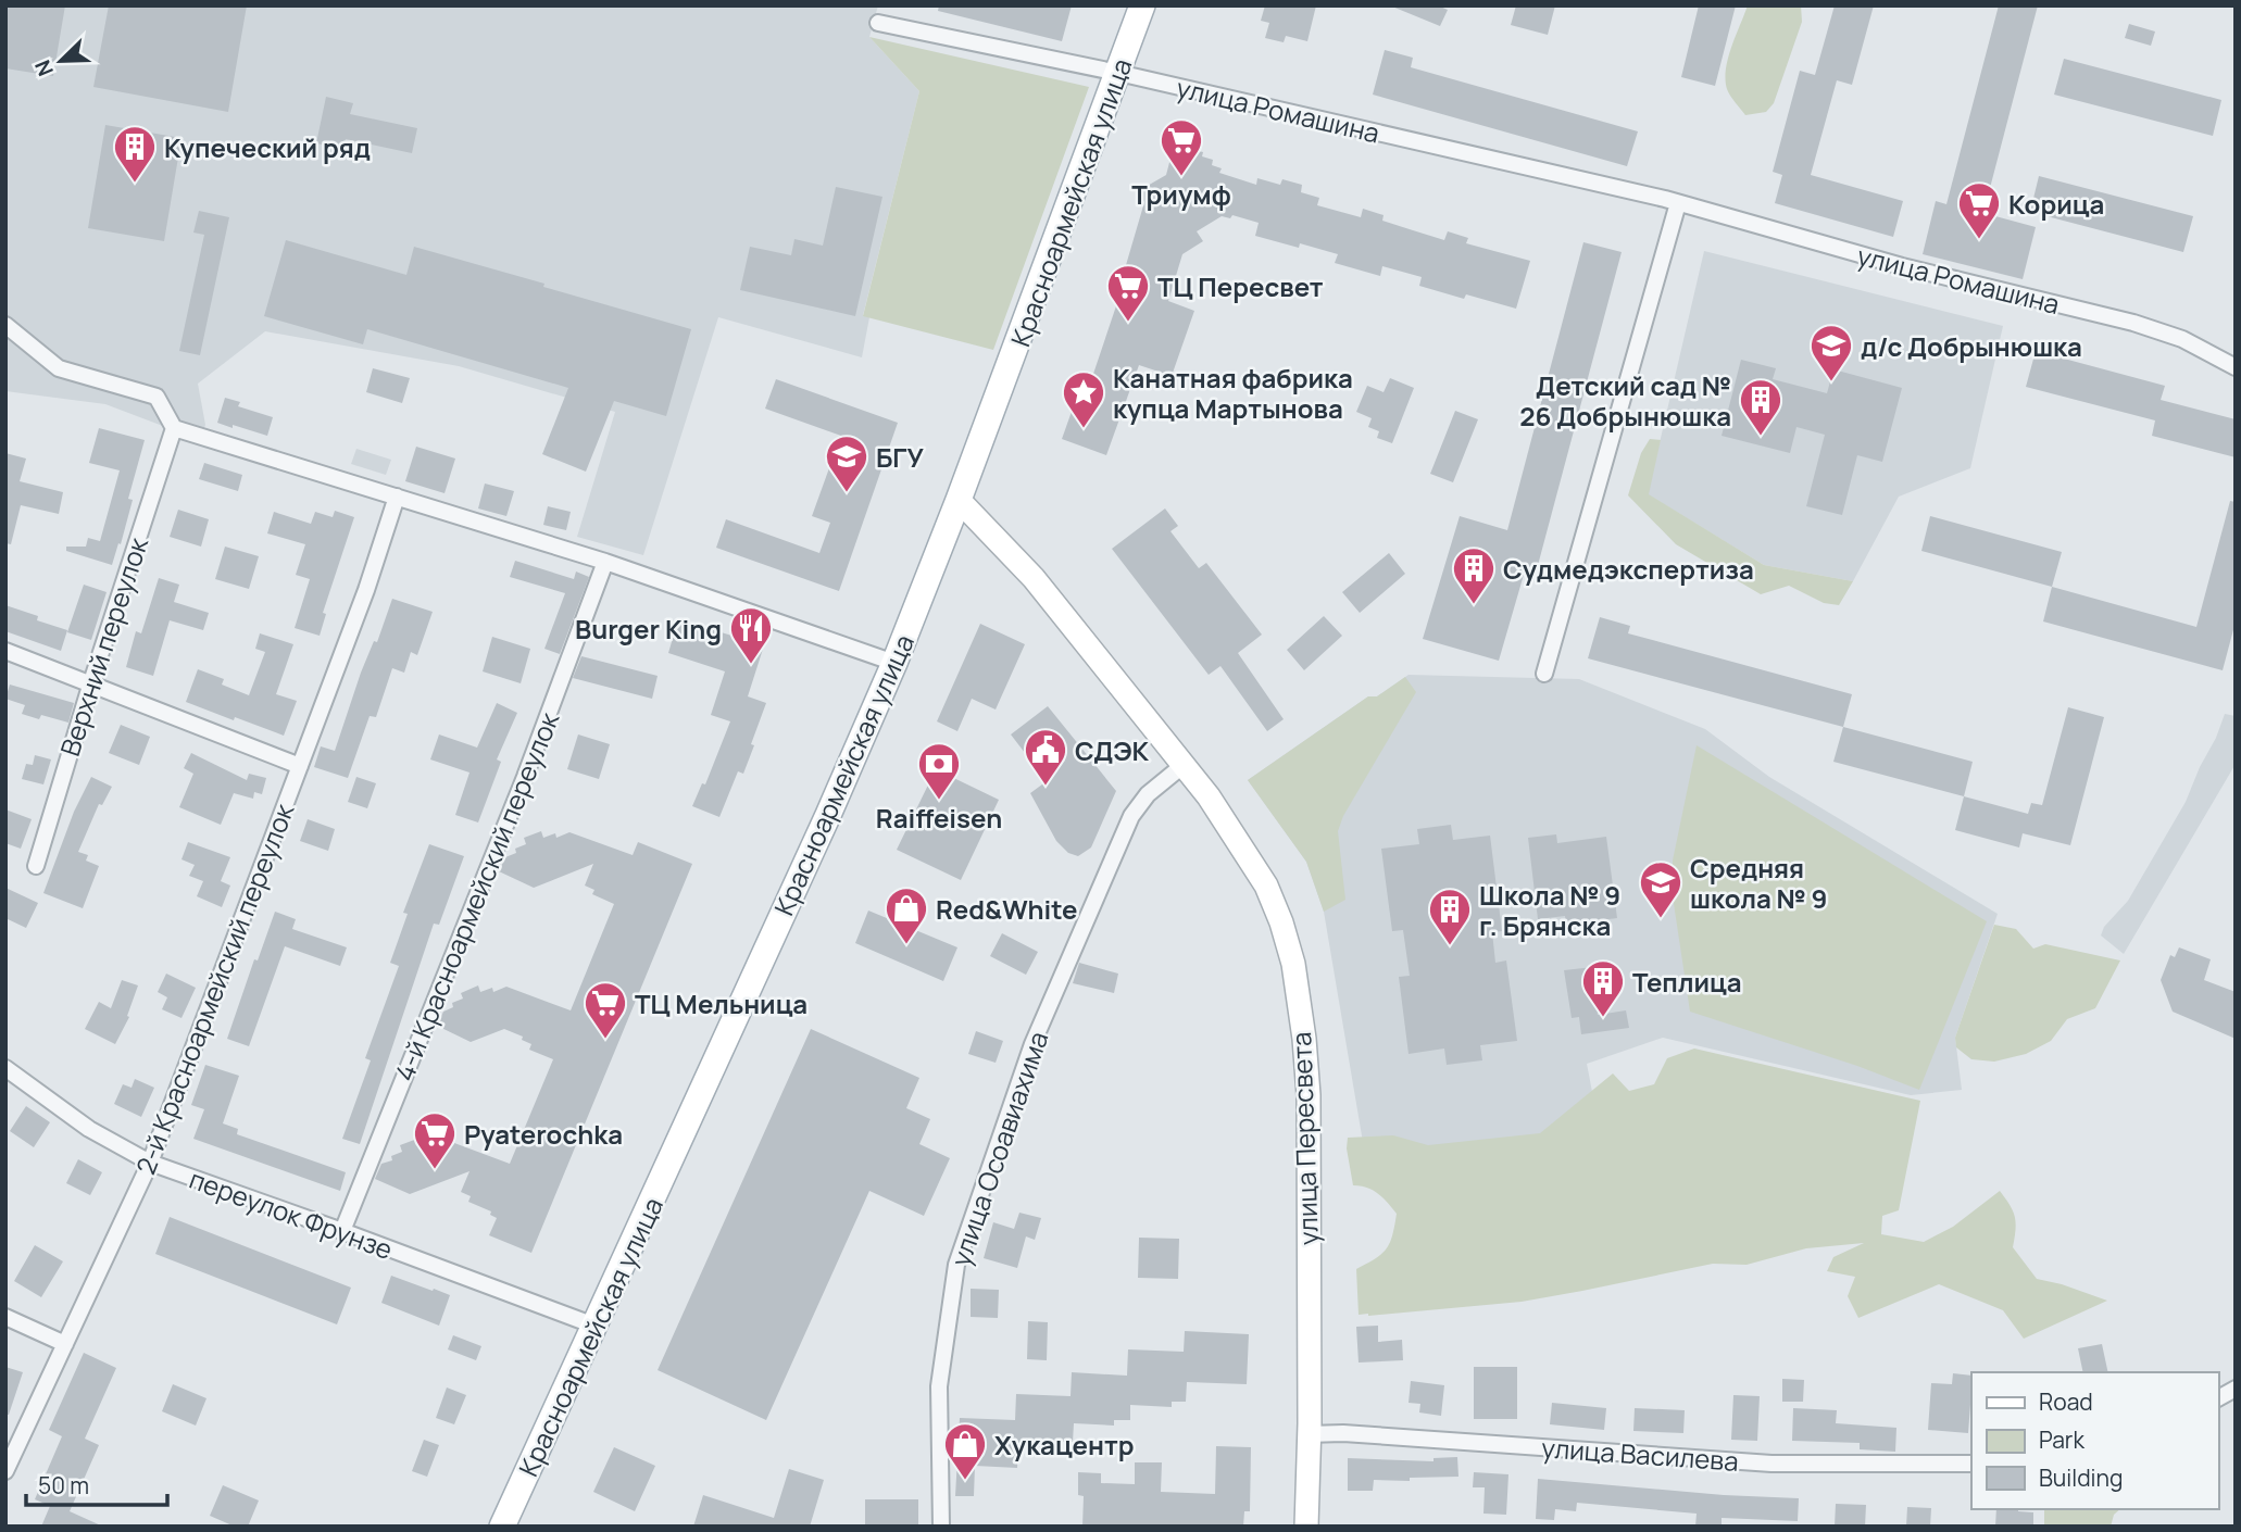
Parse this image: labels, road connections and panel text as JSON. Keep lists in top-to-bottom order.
{
  "streets": {
    "main road": ["Красноармейская улица", "улица Пересвета"],
    "street": [
      "улица Ромашина",
      "Верхний переулок",
      "4-й Красноармейский переулок",
      "2-й Красноармейский переулок",
      "улица Осоавиахима",
      "переулок Фрунзе",
      "улица Василева"
    ]
  },
  "crossings": [
    ["улица Ромашина", "Красноармейская улица"],
    ["Красноармейская улица", "улица Пересвета"],
    ["Красноармейская улица", "переулок Фрунзе"],
    ["4-й Красноармейский переулок", "переулок Фрунзе"],
    ["2-й Красноармейский переулок", "переулок Фрунзе"],
    ["улица Пересвета", "улица Осоавиахима"],
    ["улица Пересвета", "улица Василева"]
  ],
  "places": {
    "supermarket": [
      "Триумф",
      "Корица",
      "ТЦ Пересвет",
      "ТЦ Мельница",
      "Pyaterochka"
    ],
    "building": [
      "Купеческий ряд",
      "Детский сад № 26 Добрынюшка",
      "Судмедэкспертиза",
      "Школа № 9 г. Брянска",
      "Теплица"
    ],
    "school or university": ["д/с Добрынюшка", "БГУ", "Средняя школа № 9"],
    "place": ["Канатная фабрика купца Мартынова"],
    "restaurant": ["Burger King"],
    "public building": ["СДЭК"],
    "bank": ["Raiffeisen"],
    "shop": ["Red&White", "Хукацентр"]
  },
  "legend": ["Road", "Park", "Building"],
  "scale_bar": "50 m",
  "north": "bottom left"
}
